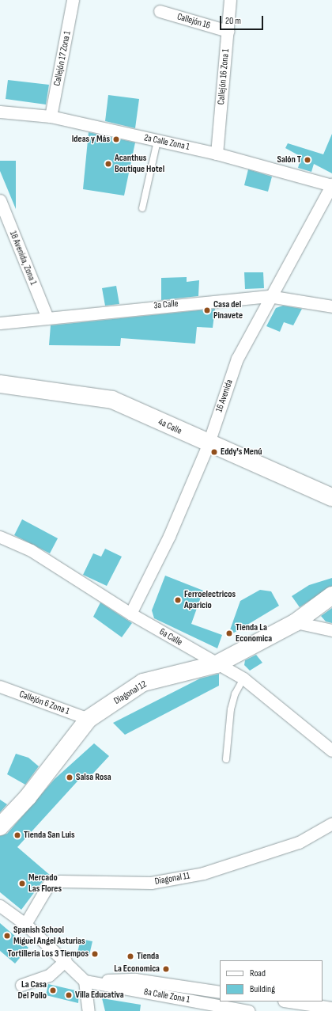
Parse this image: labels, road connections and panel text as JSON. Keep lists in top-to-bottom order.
{
  "streets": {
    "main road": ["4a Calle", "Diagonal 12"],
    "street": [
      "Callejón 16",
      "Callejón 17 Zona 1",
      "Callejón 16 Zona 1",
      "2a Calle Zona 1",
      "18 Avenida, Zona 1",
      "3a Calle",
      "16 Avenida",
      "6a Calle",
      "Callejón 6 Zona 1",
      "Diagonal 11",
      "8a Calle Zona 1"
    ]
  },
  "crossings": [
    ["Callejón 16", "Callejón 16 Zona 1"],
    ["Callejón 17 Zona 1", "2a Calle Zona 1"],
    ["Callejón 16 Zona 1", "2a Calle Zona 1"],
    ["2a Calle Zona 1", "16 Avenida"],
    ["18 Avenida, Zona 1", "3a Calle"],
    ["3a Calle", "16 Avenida"],
    ["16 Avenida", "4a Calle"],
    ["16 Avenida", "6a Calle"],
    ["6a Calle", "Diagonal 12"],
    ["Diagonal 12", "Callejón 6 Zona 1"]
  ],
  "places": [
    "Ideas y Más",
    "Salón T",
    "Acanthus Boutique Hotel",
    "Casa del Pinavete",
    "Eddy's Menú",
    "Ferroelectricos Aparicio",
    "Tienda La Economica",
    "Salsa Rosa",
    "Tienda San Luis",
    "Mercado Las Flores",
    "Spanish School Miguel Angel Asturias",
    "Tortilleria Los 3 Tiempos",
    "Tienda",
    "La Economica",
    "La Casa Del Pollo",
    "Villa Educativa"
  ],
  "legend": ["Road", "Building"],
  "scale_bar": "20 m"
}
